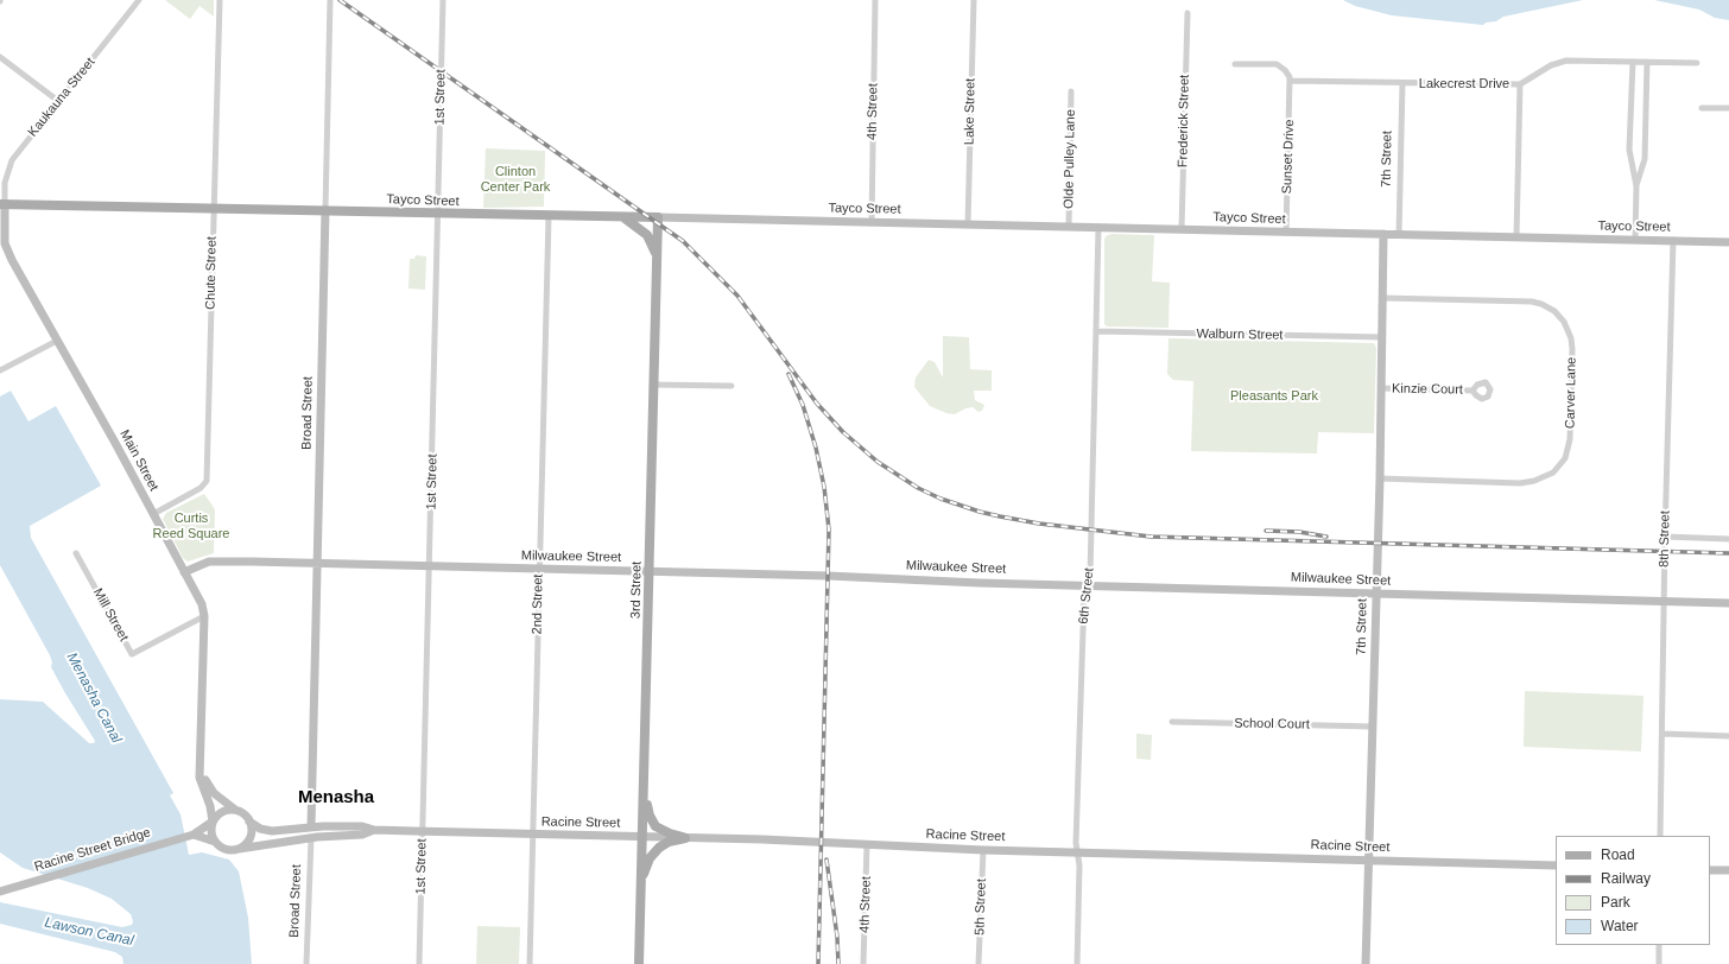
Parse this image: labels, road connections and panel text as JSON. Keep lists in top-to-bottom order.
{
  "streets": {
    "main road": ["Tayco Street", "3rd Street"],
    "street": [
      "Lakecrest Drive",
      "Kaukauna Street",
      "1st Street",
      "4th Street",
      "Lake Street",
      "Frederick Street",
      "Sunset Drive",
      "Olde Pulley Lane",
      "7th Street",
      "Chute Street",
      "Walburn Street",
      "Kinzie Court",
      "Carver Lane",
      "Broad Street",
      "Main Street",
      "8th Street",
      "Milwaukee Street",
      "6th Street",
      "2nd Street",
      "Mill Street",
      "School Court",
      "Racine Street",
      "Racine Street Bridge",
      "5th Street"
    ]
  },
  "crossings": [
    ["Lakecrest Drive", "Sunset Drive"],
    ["Lakecrest Drive", "7th Street"],
    ["Kaukauna Street", "Tayco Street"],
    ["Kaukauna Street", "Main Street"],
    ["1st Street", "Tayco Street"],
    ["1st Street", "Milwaukee Street"],
    ["1st Street", "Racine Street"],
    ["4th Street", "Tayco Street"],
    ["4th Street", "Racine Street"],
    ["Lake Street", "Tayco Street"],
    ["Frederick Street", "Tayco Street"],
    ["Sunset Drive", "Tayco Street"],
    ["Olde Pulley Lane", "Tayco Street"],
    ["7th Street", "Tayco Street"],
    ["7th Street", "Walburn Street"],
    ["7th Street", "Kinzie Court"],
    ["7th Street", "Carver Lane"],
    ["7th Street", "Milwaukee Street"],
    ["7th Street", "School Court"],
    ["7th Street", "Racine Street"],
    ["Tayco Street", "Chute Street"],
    ["Tayco Street", "Broad Street"],
    ["Tayco Street", "Main Street"],
    ["Tayco Street", "8th Street"],
    ["Tayco Street", "3rd Street"],
    ["Tayco Street", "6th Street"],
    ["Tayco Street", "2nd Street"],
    ["Chute Street", "Main Street"],
    ["Walburn Street", "6th Street"],
    ["Broad Street", "Milwaukee Street"],
    ["Broad Street", "Racine Street"],
    ["Main Street", "Milwaukee Street"],
    ["Main Street", "Mill Street"],
    ["Main Street", "Racine Street"],
    ["8th Street", "Milwaukee Street"],
    ["Milwaukee Street", "3rd Street"],
    ["Milwaukee Street", "6th Street"],
    ["Milwaukee Street", "2nd Street"],
    ["3rd Street", "Racine Street"],
    ["6th Street", "Racine Street"],
    ["2nd Street", "Racine Street"],
    ["Racine Street", "5th Street"]
  ],
  "districts": ["Menasha"],
  "water": ["Menasha Canal", "Lawson Canal"],
  "parks": ["Clinton Center Park", "Pleasants Park", "Curtis Reed Square"],
  "legend": [
    "Road",
    "Railway",
    "Park",
    "Water"
  ]
}
